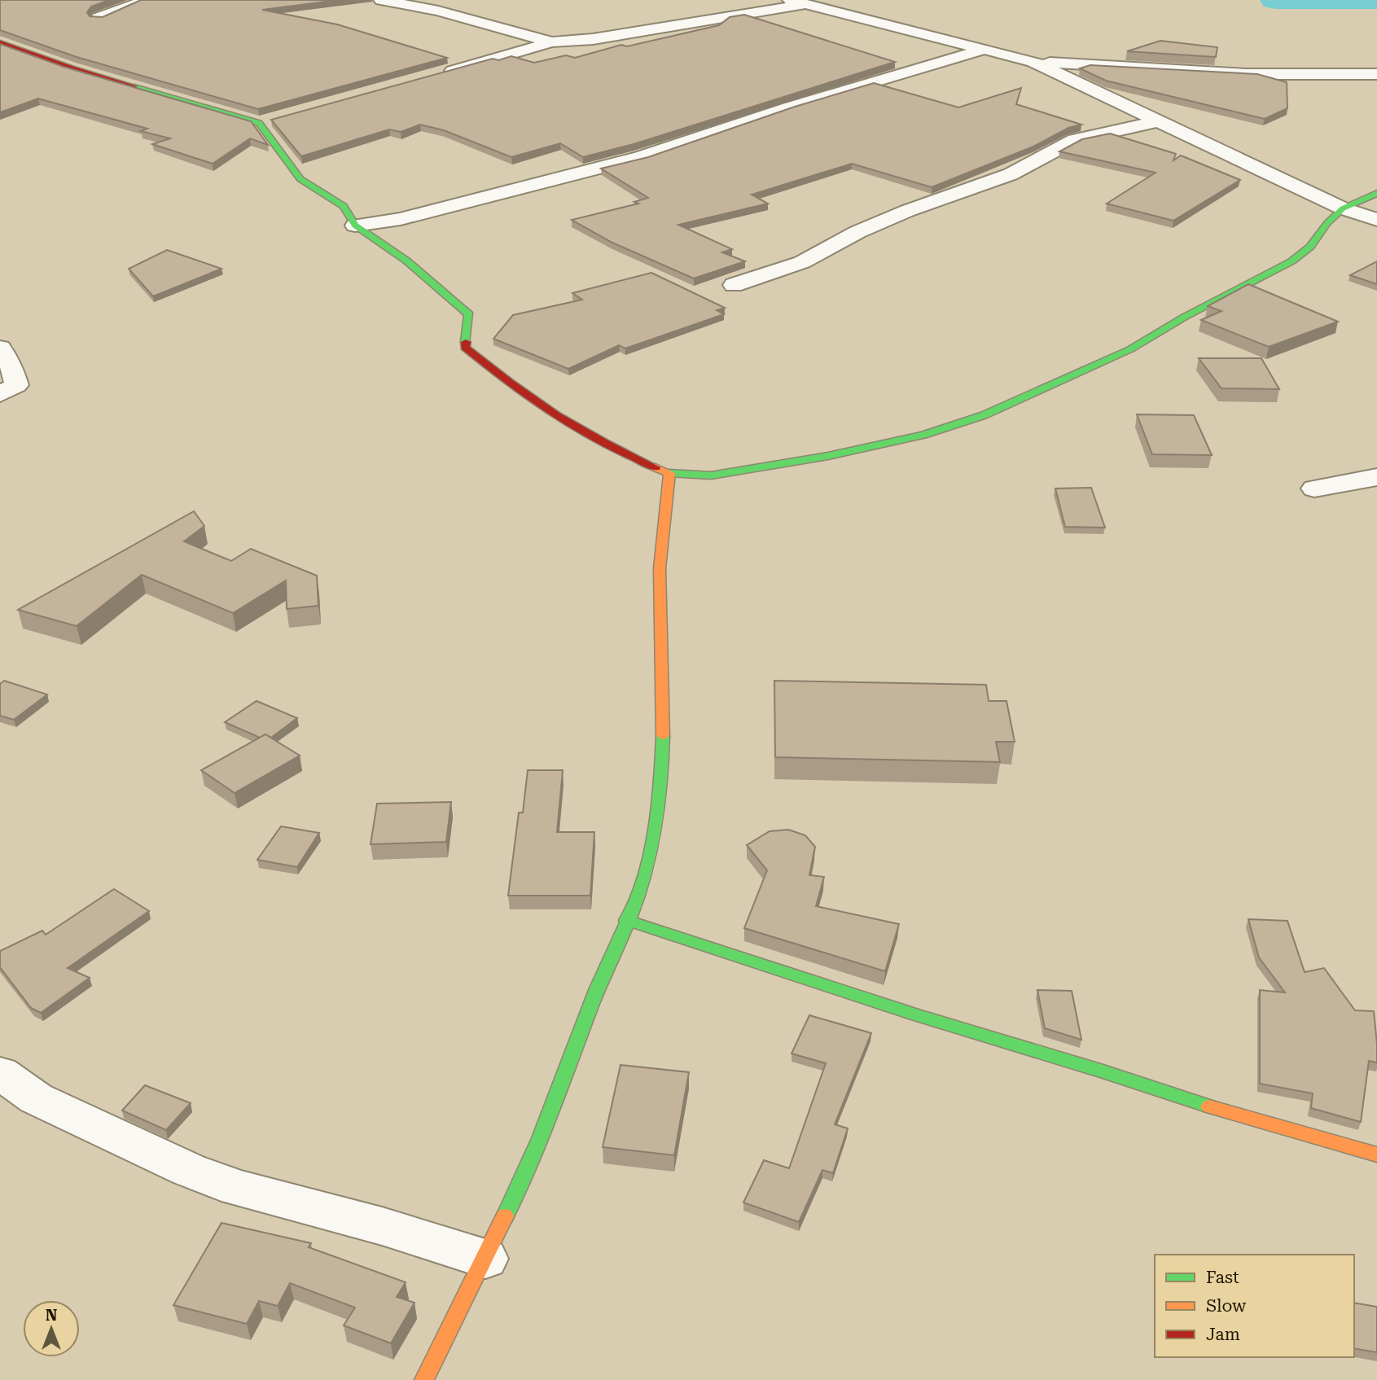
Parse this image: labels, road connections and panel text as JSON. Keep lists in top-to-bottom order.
{
  "legend": ["Fast", "Slow", "Jam"],
  "north": "top"
}
